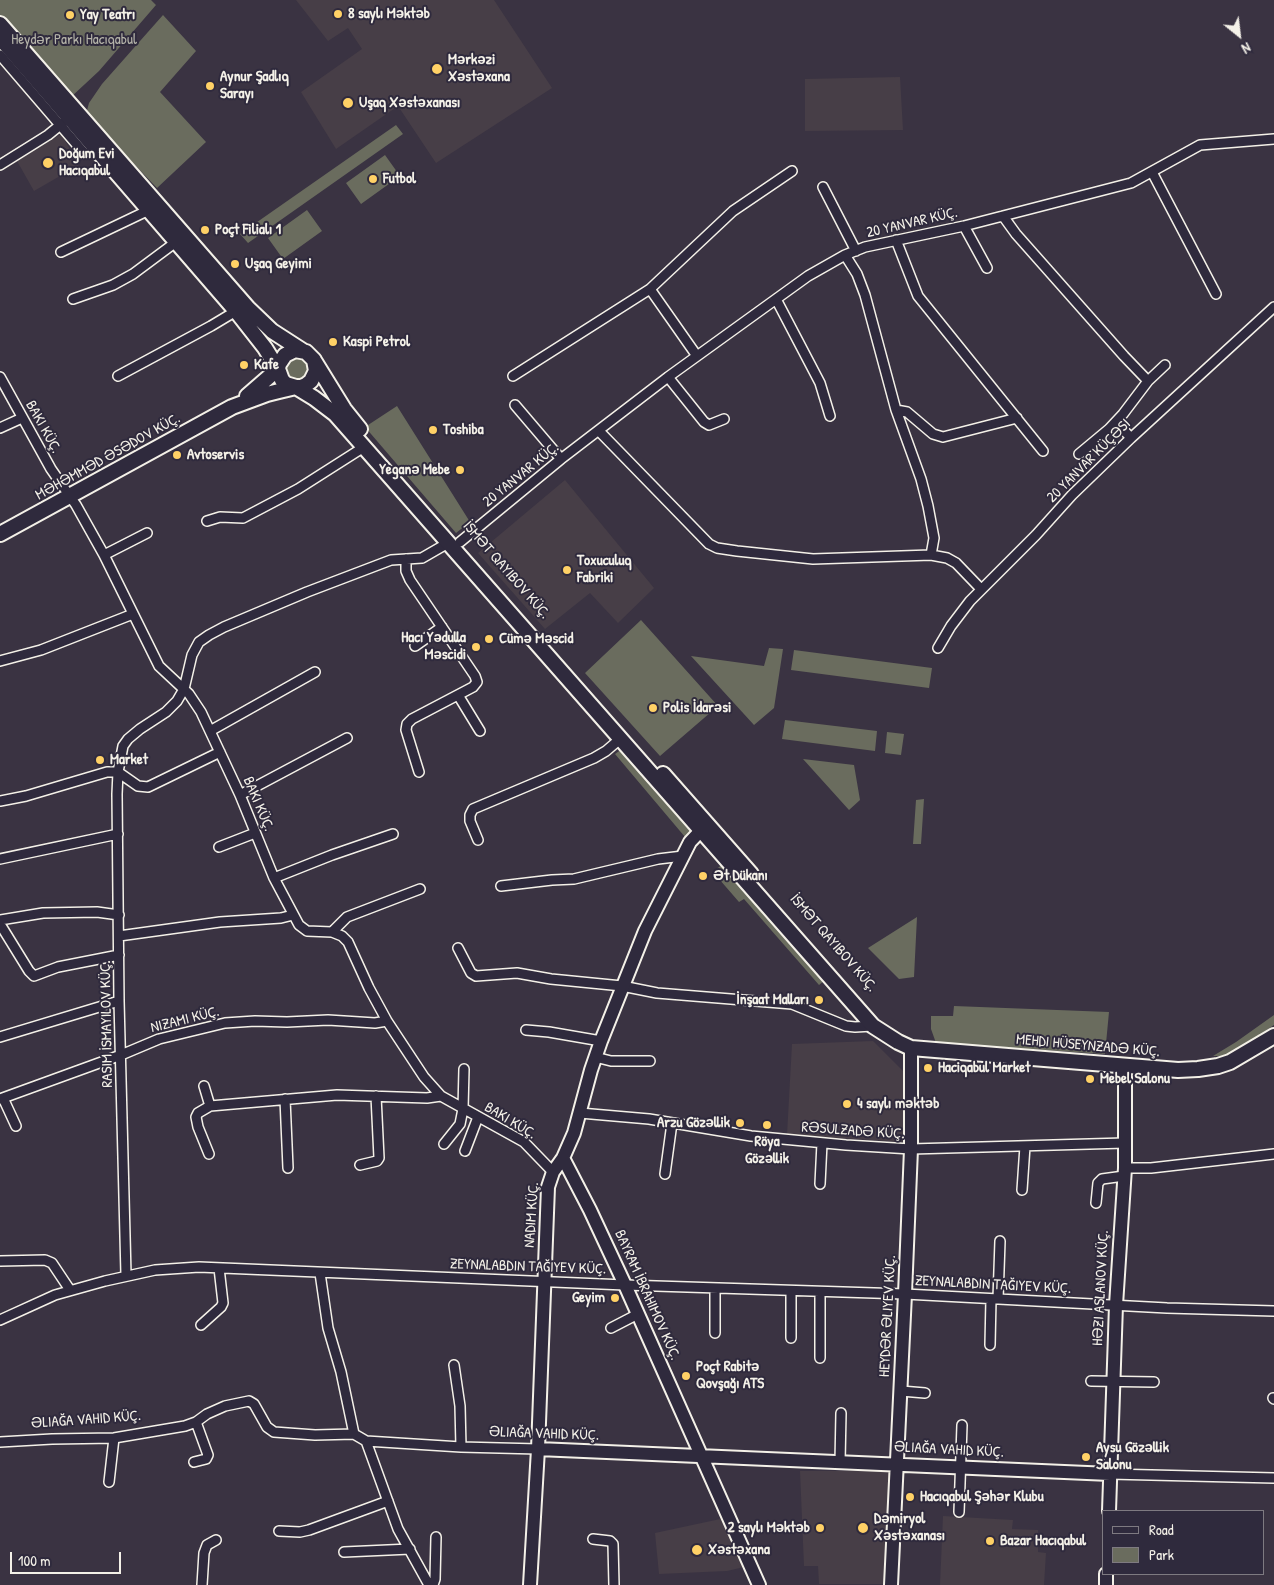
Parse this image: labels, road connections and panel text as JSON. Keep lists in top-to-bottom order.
{
  "streets": {
    "main road": [
      "MƏHƏMMƏD ƏSƏDOV KÜÇ.",
      "MEHDI HÜSEYNZADƏ KÜÇ.",
      "NADIM KÜÇ.",
      "HƏZI ASLANOV KÜÇ.",
      "BAYRAM İBRAHIMOV KÜÇ.",
      "HEYDƏR ƏLIYEV KÜÇ.",
      "ƏLIAĞA VAHID KÜÇ."
    ],
    "street": [
      "20 YANVAR KÜÇ.",
      "20 YANVAR KÜÇƏSI",
      "NIZAMI KÜÇ.",
      "RƏSULZADƏ KÜÇ."
    ]
  },
  "crossings": [
    ["MEHDI HÜSEYNZADƏ KÜÇ.", "NADIM KÜÇ."],
    ["MEHDI HÜSEYNZADƏ KÜÇ.", "HƏZI ASLANOV KÜÇ."],
    ["MEHDI HÜSEYNZADƏ KÜÇ.", "HEYDƏR ƏLIYEV KÜÇ."],
    ["RƏSULZADƏ KÜÇ.", "NADIM KÜÇ."],
    ["RƏSULZADƏ KÜÇ.", "HƏZI ASLANOV KÜÇ."],
    ["RƏSULZADƏ KÜÇ.", "HEYDƏR ƏLIYEV KÜÇ."],
    ["NADIM KÜÇ.", "BAYRAM İBRAHIMOV KÜÇ."],
    ["NADIM KÜÇ.", "ƏLIAĞA VAHID KÜÇ."],
    ["HƏZI ASLANOV KÜÇ.", "ƏLIAĞA VAHID KÜÇ."],
    ["BAYRAM İBRAHIMOV KÜÇ.", "ƏLIAĞA VAHID KÜÇ."],
    ["HEYDƏR ƏLIYEV KÜÇ.", "ƏLIAĞA VAHID KÜÇ."]
  ],
  "parks": ["Heydər Parkı Hacıqabul"],
  "places": [
    "8 saylı Məktəb",
    "Yay Teatrı",
    "Mərkəzi Xəstəxana",
    "Aynur Şadlıq Sarayı",
    "Uşaq Xəstəxanası",
    "Doğum Evi Hacıqabul",
    "Futbol",
    "Poçt Filialı 1",
    "Uşaq Geyimi",
    "Kaspi Petrol",
    "Kafe",
    "Toshiba",
    "Avtoservis",
    "Yeganə Mebe",
    "Toxuculuq Fabriki",
    "Cümə Məscid",
    "Hacı Yədulla Məscidi",
    "Polis İdarəsi",
    "Market",
    "Ət Dükanı",
    "İnşaat Malları",
    "Haciqabul Market",
    "Mebel Salonu",
    "4 saylı məktəb",
    "Arzu Gözəllik",
    "Röya Gözəllik",
    "Geyim",
    "Poçt Rabitə Qovşağı ATS",
    "Aysu Gözəllik Salonu",
    "Hacıqabul Şəhər Klubu",
    "2 saylı Məktəb",
    "Dəmiryol Xəstəxanası",
    "Bazar Hacıqabul",
    "Xəstəxana"
  ],
  "legend": ["Road", "Park"],
  "scale_bar": "100 m",
  "north": "bottom right"
}
